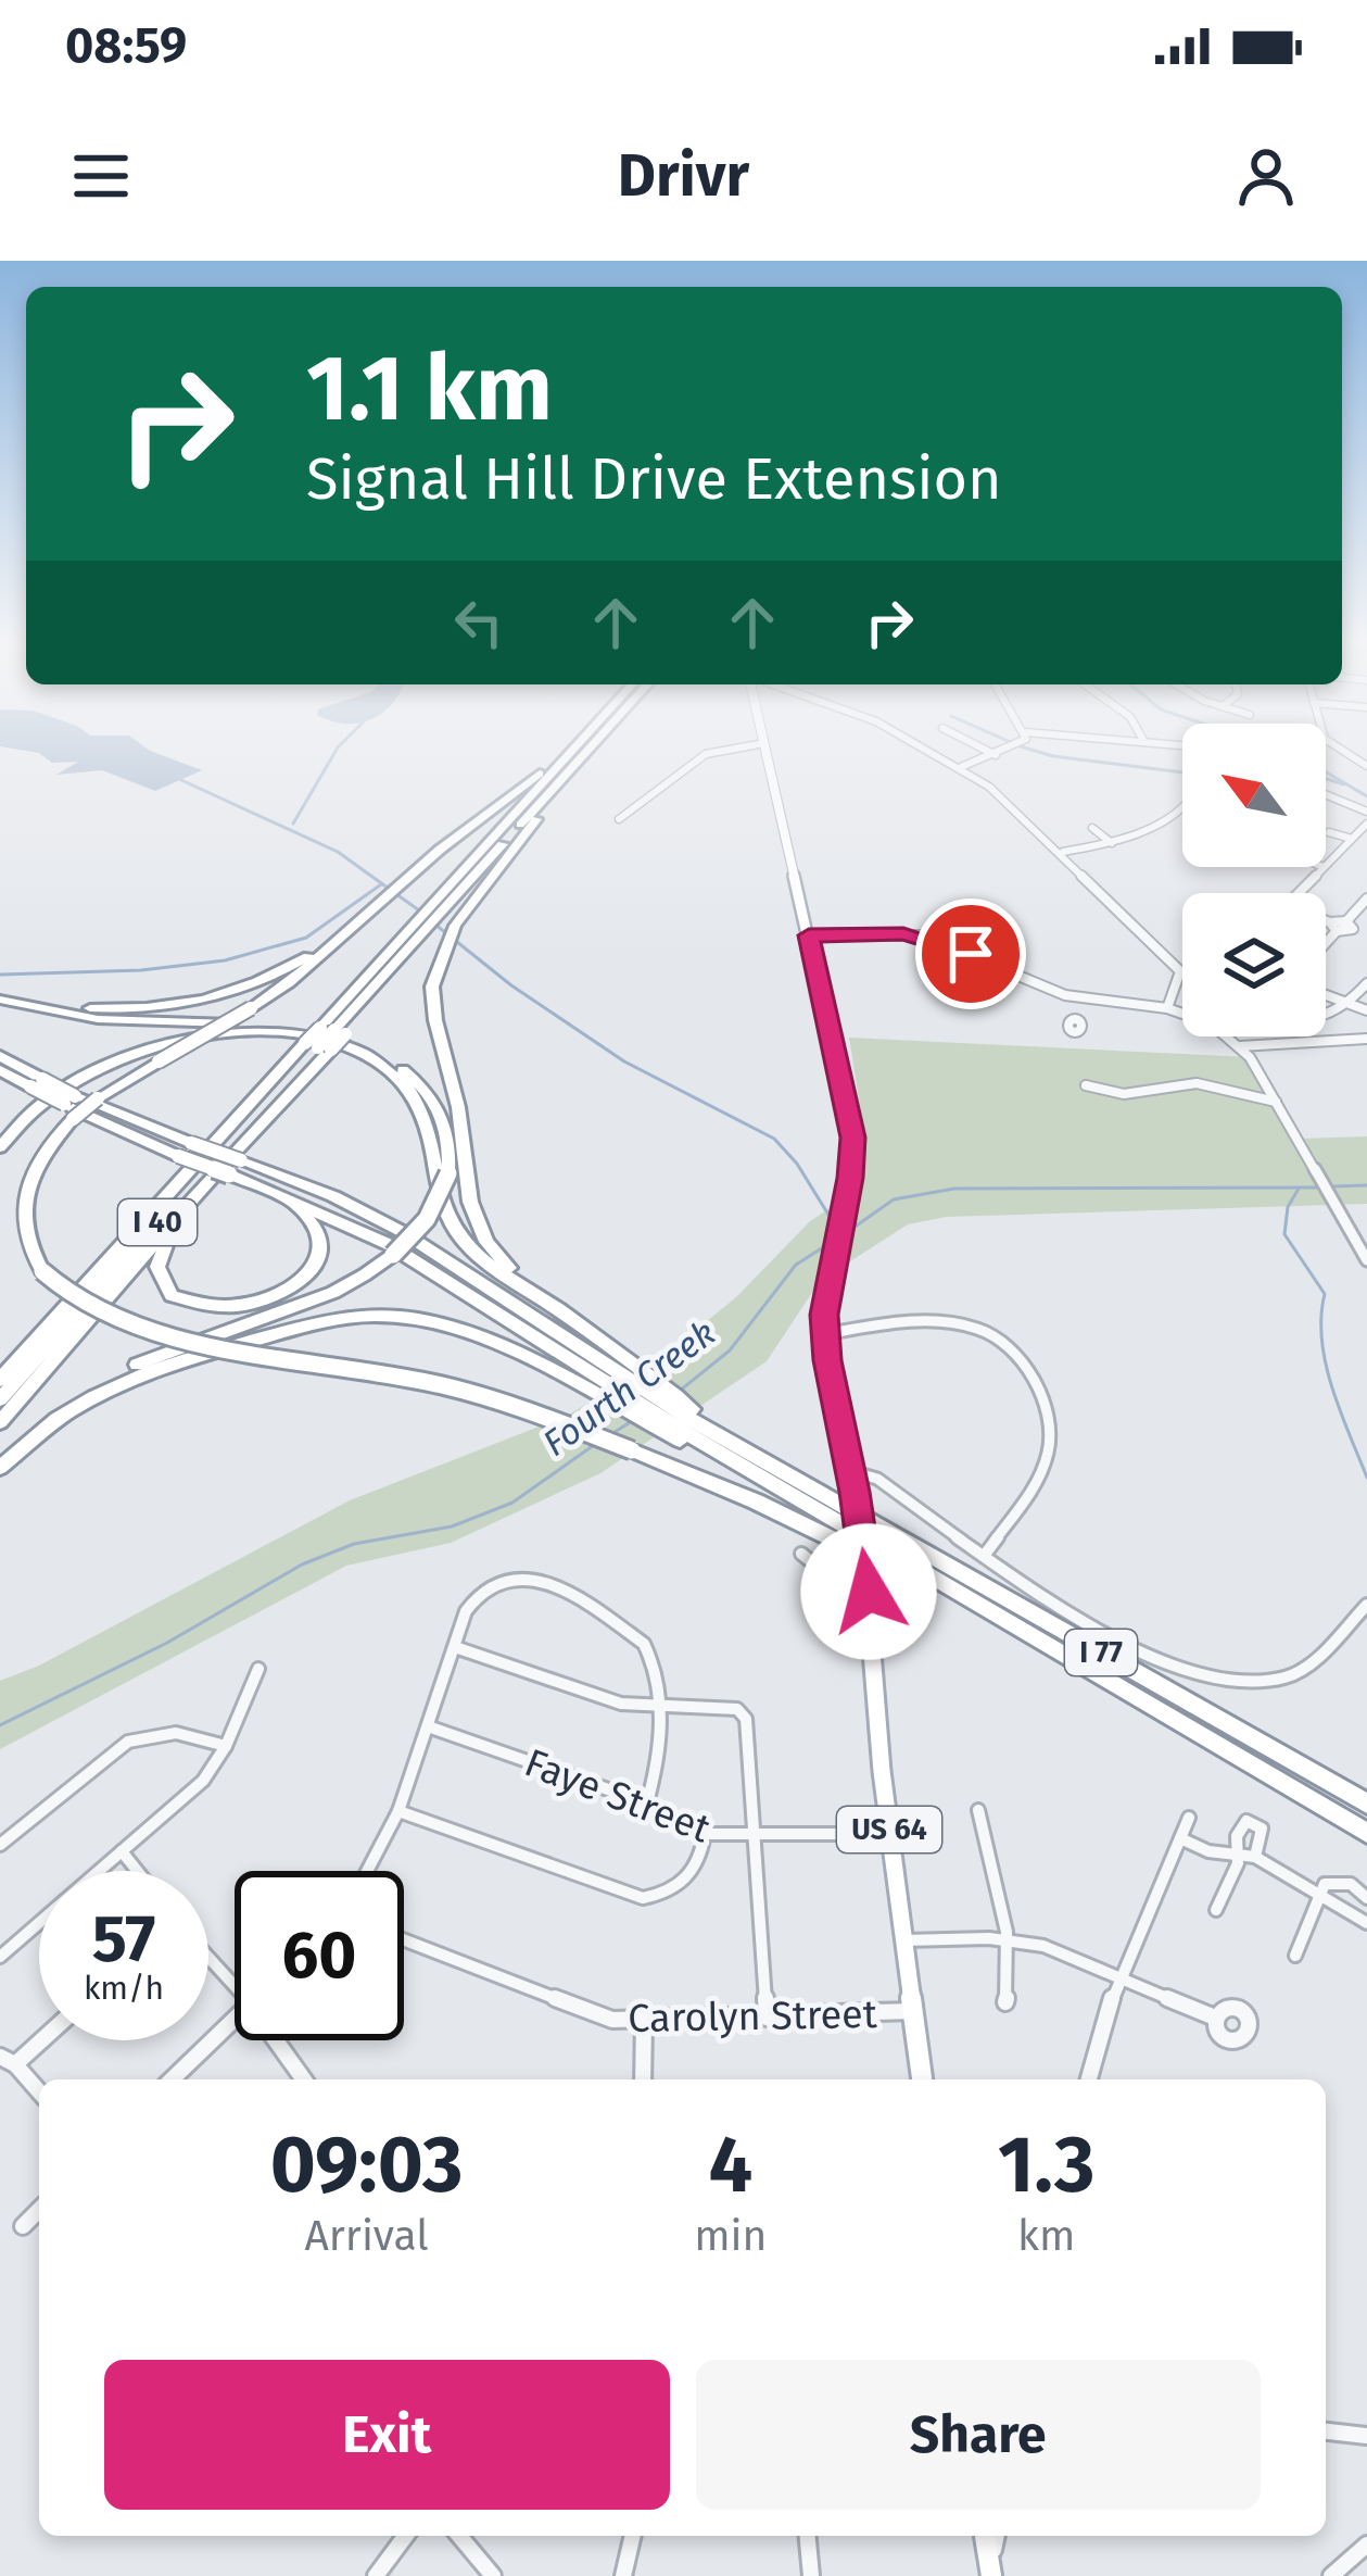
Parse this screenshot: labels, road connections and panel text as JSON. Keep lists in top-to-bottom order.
{
  "streets": {
    "highway": ["I 40", "I 77"],
    "main road": ["US 64"],
    "street": ["Faye Street", "Carolyn Street"]
  },
  "crossings": [
    ["Faye Street", "US 64"],
    ["US 64", "Carolyn Street"]
  ],
  "water": ["Fourth Creek"],
  "north": "top left",
  "page": {
    "status": "08:59",
    "header": "Drivr",
    "turn": ["1.1 km", "Signal Hill Drive Extension"],
    "speed": "57 km/h",
    "limit": "60",
    "eta": [
      "09:03",
      "Arrival",
      "4",
      "min",
      "1.3",
      "km"
    ],
    "buttons": ["Exit", "Share"]
  }
}
